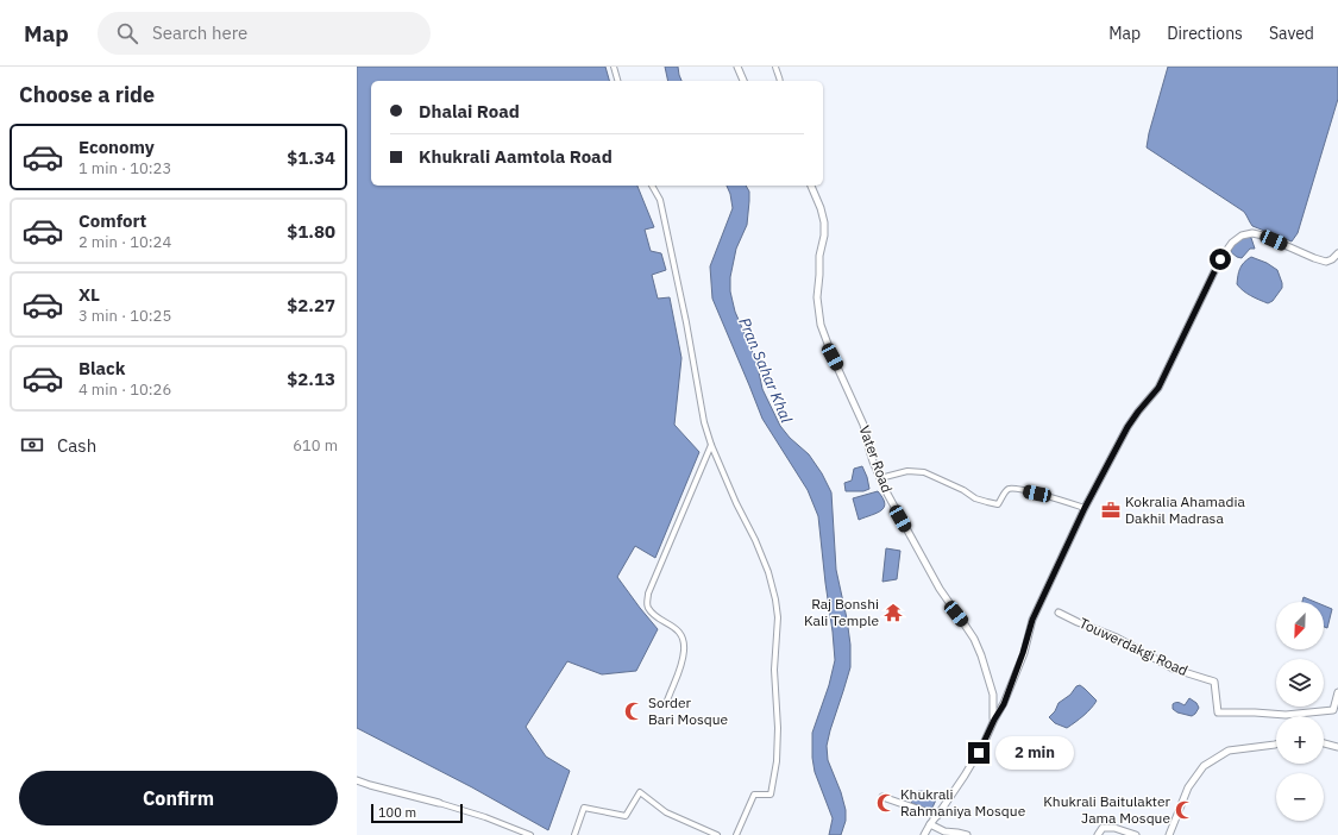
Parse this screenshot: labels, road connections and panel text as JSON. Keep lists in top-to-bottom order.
{
  "streets": {
    "street": ["Vater Road", "Touwerdakgi Road"]
  },
  "water": ["Pran Sahar Khal"],
  "places": {
    "office": ["Kokralia Ahamadia Dakhil Madrasa"],
    "temple": ["Raj Bonshi Kali Temple"],
    "mosque": ["Sorder Bari Mosque", "Khukrali Rahmaniya Mosque", "Khukrali Baitulakter Jama Mosque"]
  },
  "scale_bar": "100 m",
  "north": "bottom left",
  "page": {
    "header": "Map",
    "search": "Search here",
    "nav": ["Map", "Directions", "Saved"],
    "heading": "Choose a ride",
    "banner": ["Dhalai Road", "Khukrali Aamtola Road"],
    "list": [
      {
        "name": "Economy",
        "note": "1 min · 10:23",
        "value": "$1.34"
      },
      {
        "name": "Comfort",
        "note": "2 min · 10:24",
        "value": "$1.80"
      },
      {
        "name": "XL",
        "note": "3 min · 10:25",
        "value": "$2.27"
      },
      {
        "name": "Black",
        "note": "4 min · 10:26",
        "value": "$2.13"
      }
    ],
    "pay": ["Cash", "610 m"],
    "map_buttons": ["+", "−"],
    "bubble": "2 min",
    "buttons": "Confirm",
    "scale": "100 m"
  }
}
